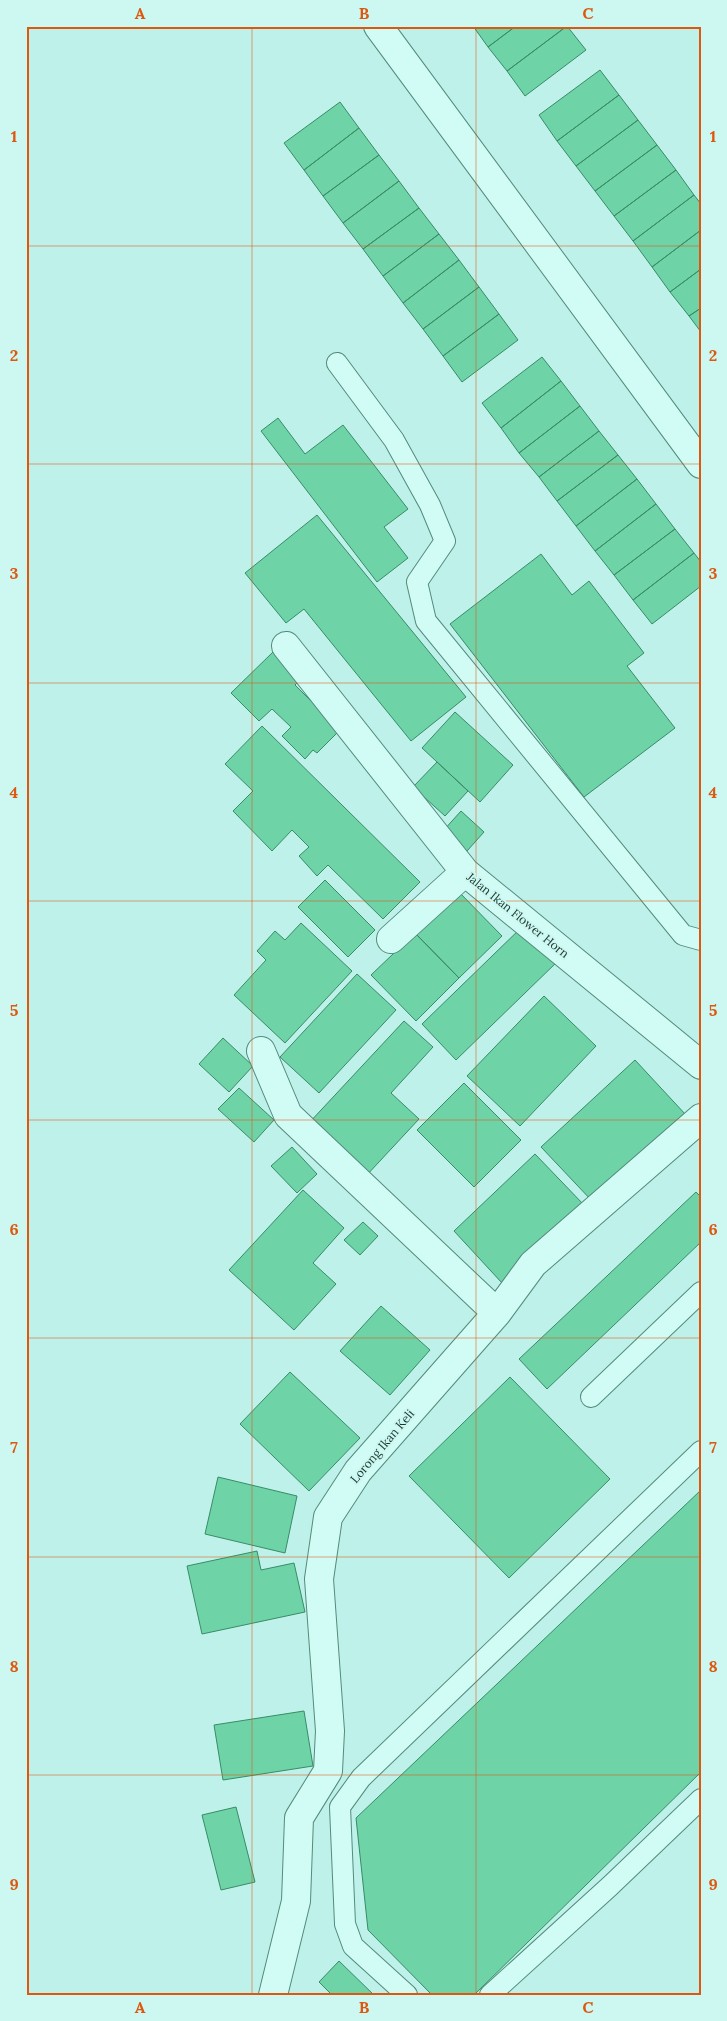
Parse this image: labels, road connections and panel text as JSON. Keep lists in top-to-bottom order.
{
  "streets": {
    "street": ["Jalan Ikan Flower Horn", "Lorong Ikan Keli"]
  },
  "grid": {
    "columns": ["A", "B", "C"],
    "rows": [
      "1",
      "2",
      "3",
      "4",
      "5",
      "6",
      "7",
      "8",
      "9"
    ]
  }
}
